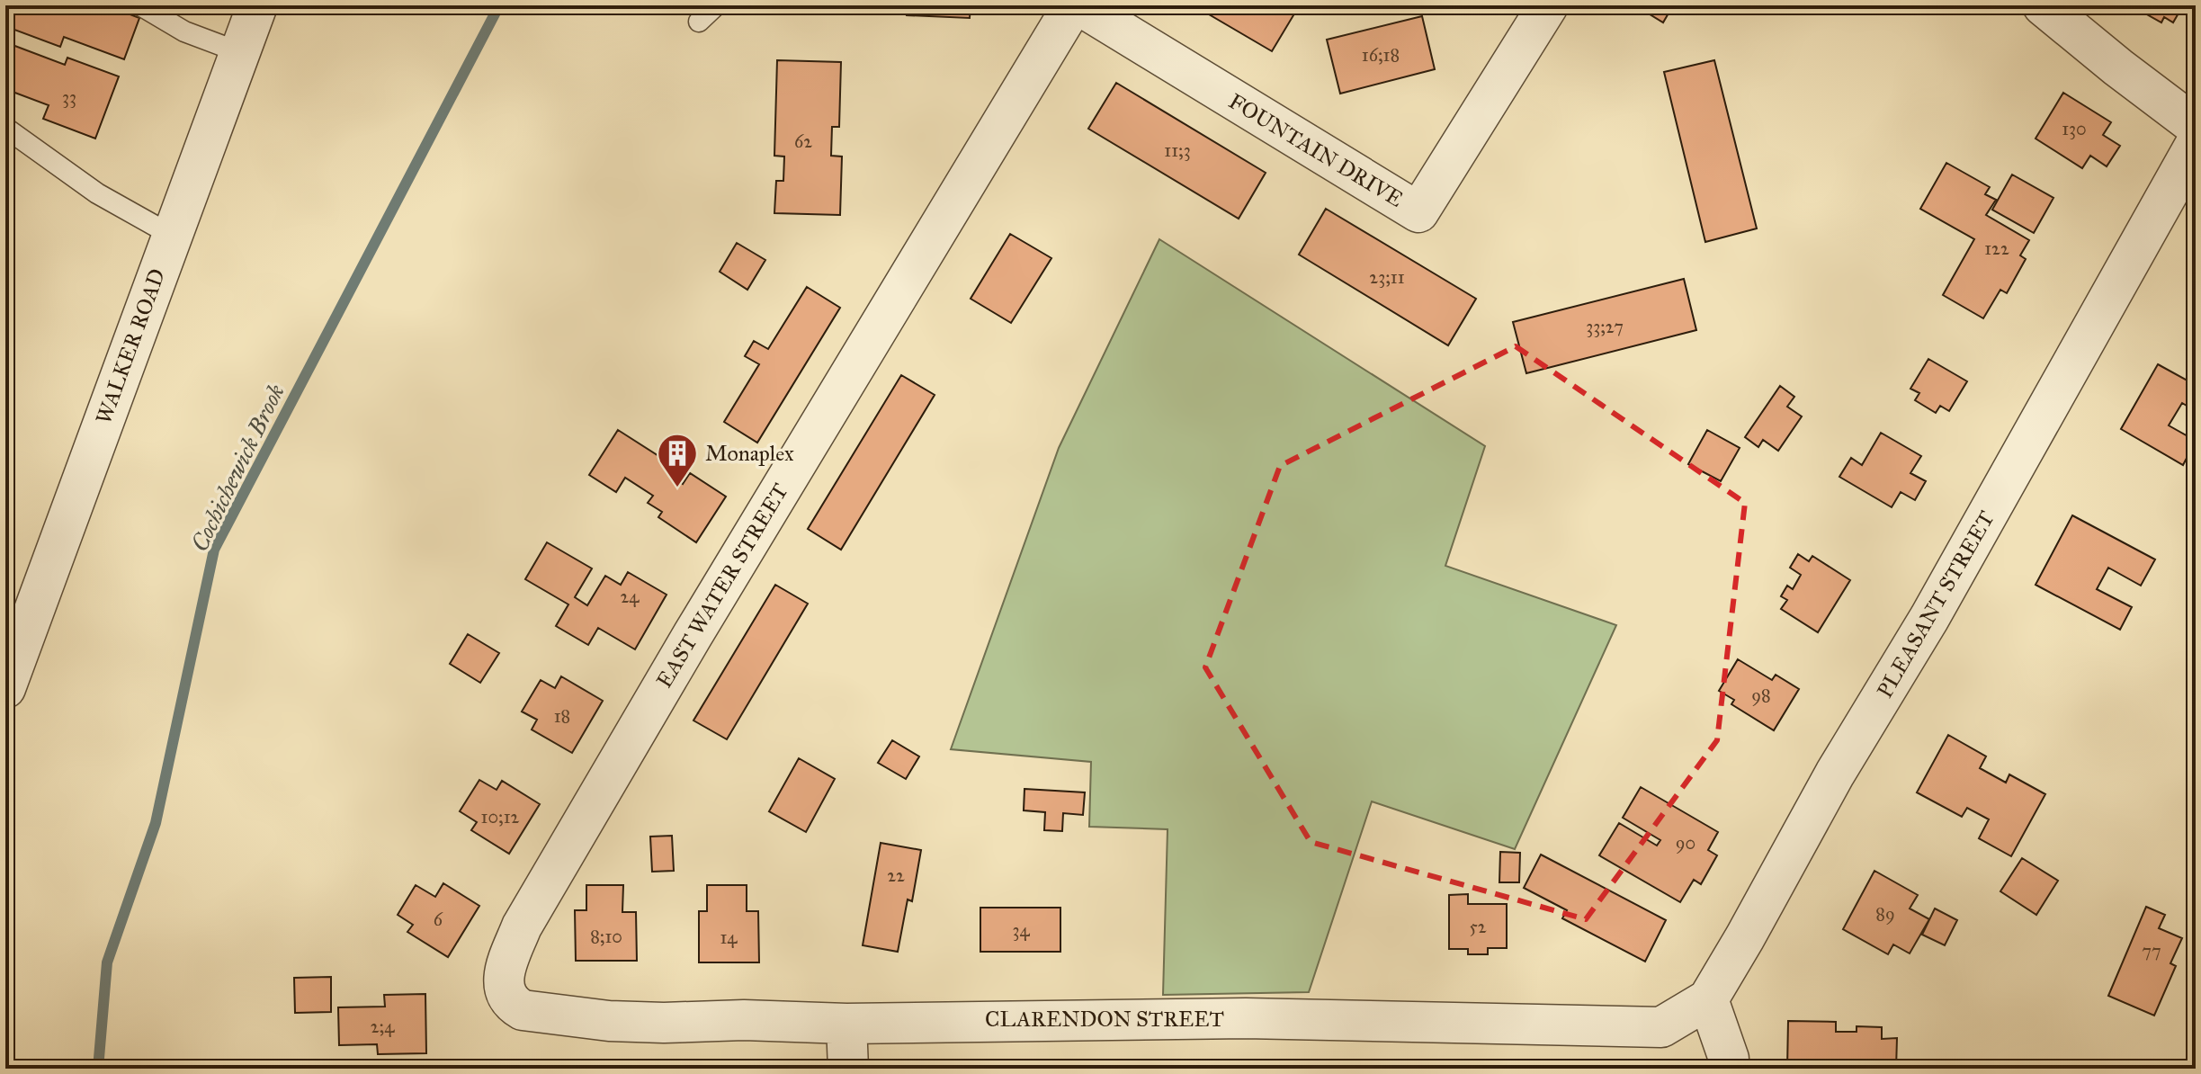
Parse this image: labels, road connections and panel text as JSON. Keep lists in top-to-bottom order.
{
  "streets": {
    "street": [
      "FOUNTAIN DRIVE",
      "WALKER ROAD",
      "EAST WATER STREET",
      "PLEASANT STREET",
      "CLARENDON STREET"
    ]
  },
  "crossings": [
    ["EAST WATER STREET", "CLARENDON STREET"],
    ["PLEASANT STREET", "CLARENDON STREET"]
  ],
  "water": ["Cochichewick Brook"],
  "places": {
    "building": ["Monaplex"]
  },
  "house_numbers": [
    "16;18",
    "33",
    "130",
    "62",
    "11;3",
    "122",
    "23;11",
    "33;27",
    "24",
    "98",
    "18",
    "10;12",
    "90",
    "22",
    "89",
    "6",
    "52",
    "34",
    "8;10",
    "14",
    "77",
    "2;4"
  ]
}
